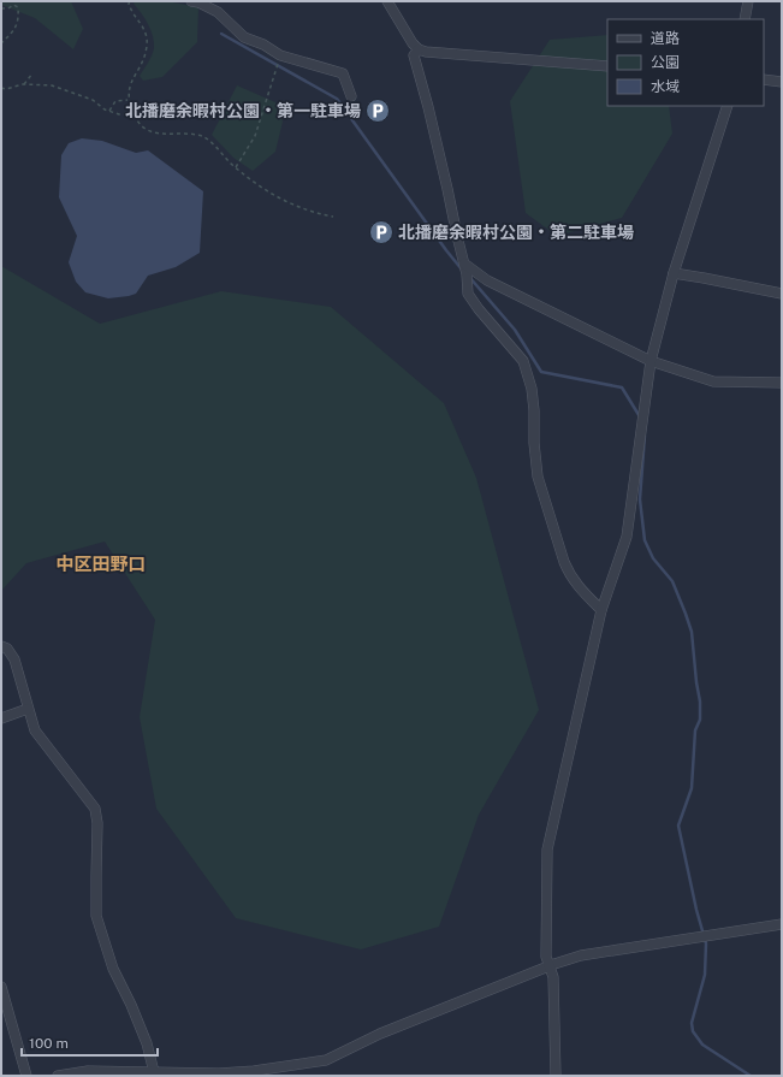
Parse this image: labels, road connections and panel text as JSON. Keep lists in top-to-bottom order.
{
  "districts": ["中区田野口"],
  "places": {
    "parking": ["北播磨余暇村公園・第一駐車場", "北播磨余暇村公園・第二駐車場"]
  },
  "legend": ["道路", "公園", "水域"],
  "scale_bar": "100 m"
}
